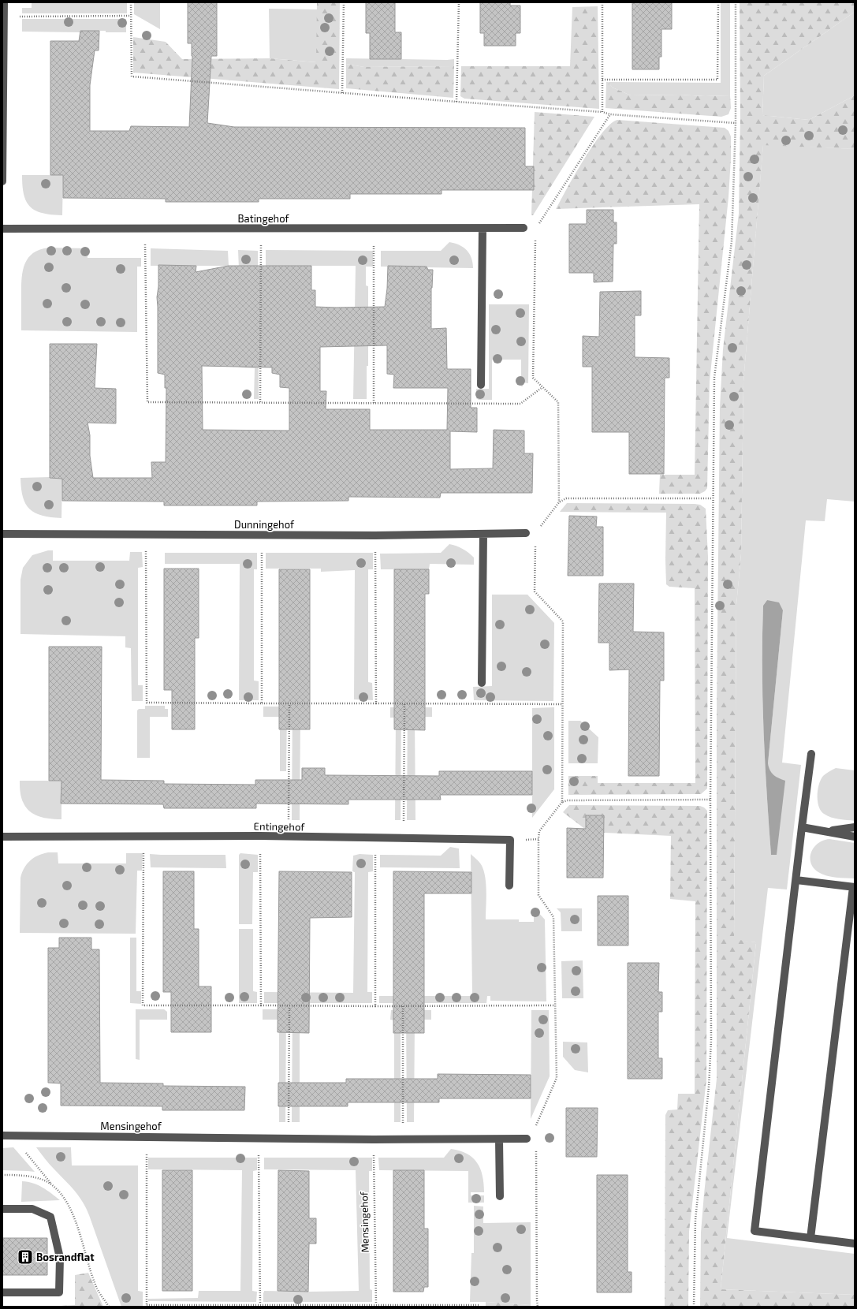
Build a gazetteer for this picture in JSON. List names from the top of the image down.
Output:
{
  "streets": {
    "street": [
      "Batingehof",
      "Dunningehof",
      "Entingehof",
      "Mensingehof"
    ]
  },
  "places": {
    "building": ["Bosrandflat"]
  }
}
